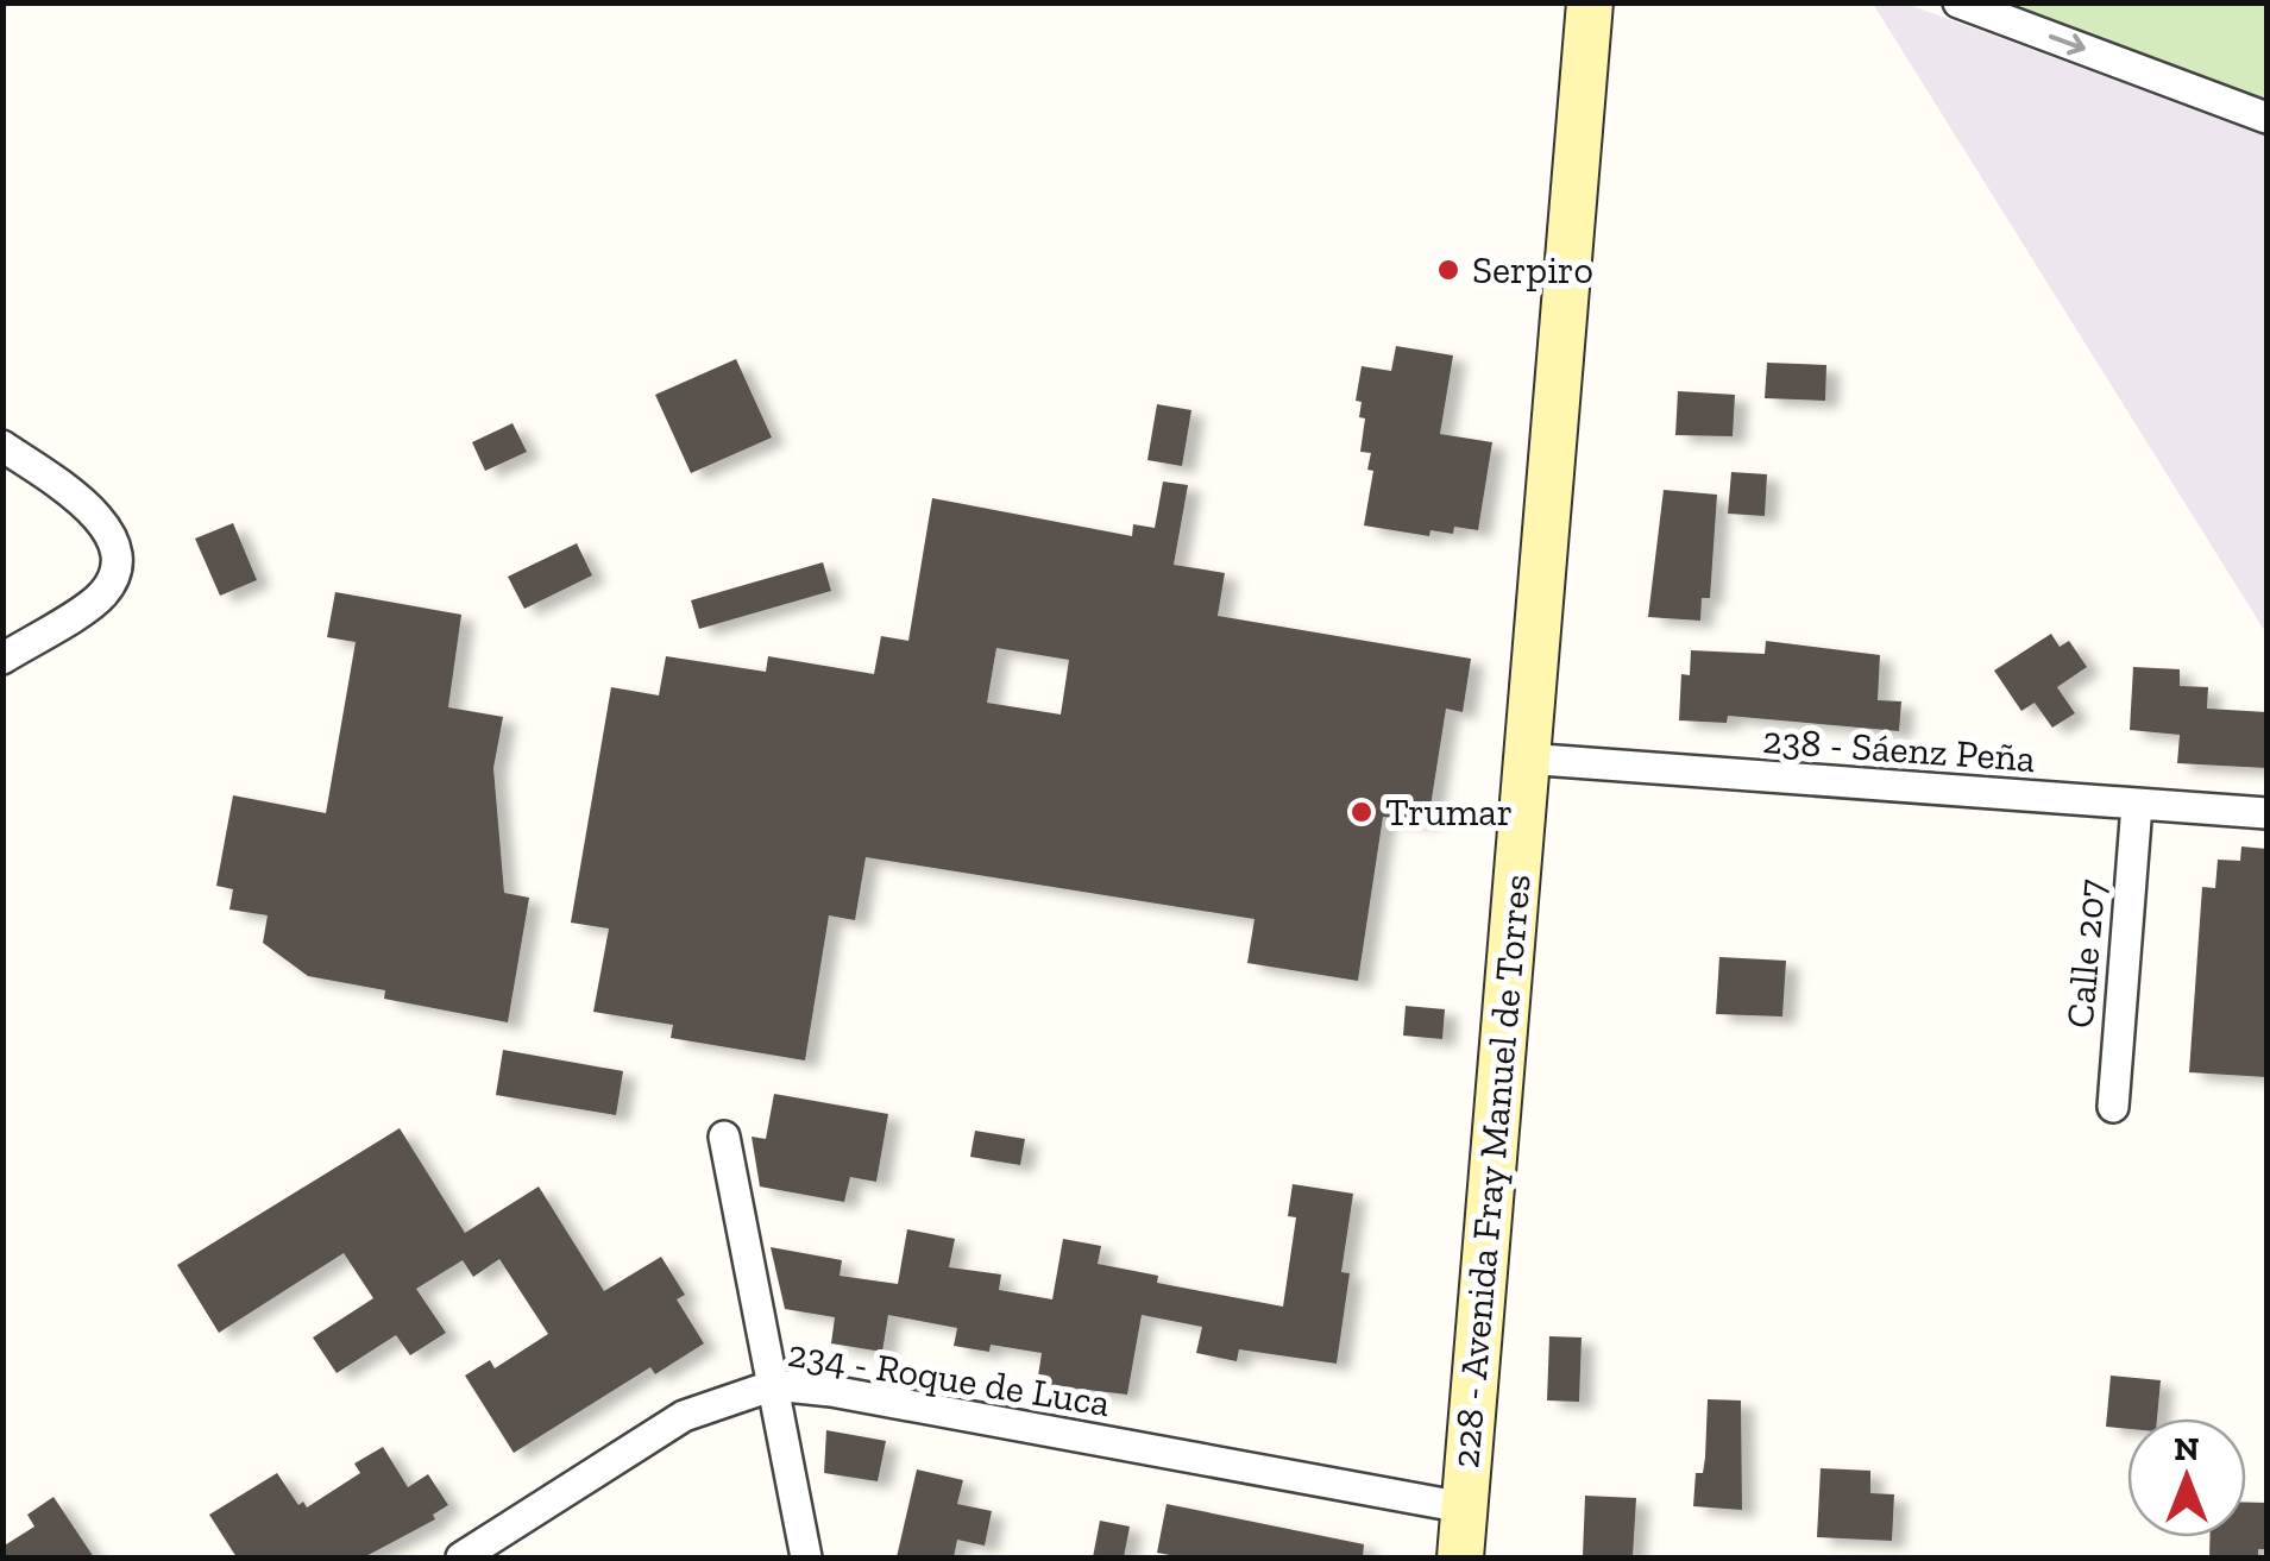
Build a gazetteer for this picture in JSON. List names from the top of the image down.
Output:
{
  "streets": {
    "main road": ["228 - Avenida Fray Manuel de Torres"],
    "street": ["238 - Sáenz Peña", "Calle 207", "234 - Roque de Luca"]
  },
  "crossings": [
    ["238 - Sáenz Peña", "Calle 207"],
    ["238 - Sáenz Peña", "228 - Avenida Fray Manuel de Torres"],
    ["228 - Avenida Fray Manuel de Torres", "234 - Roque de Luca"]
  ],
  "places": ["Serpiro", "Trumar"],
  "north": "top"
}
